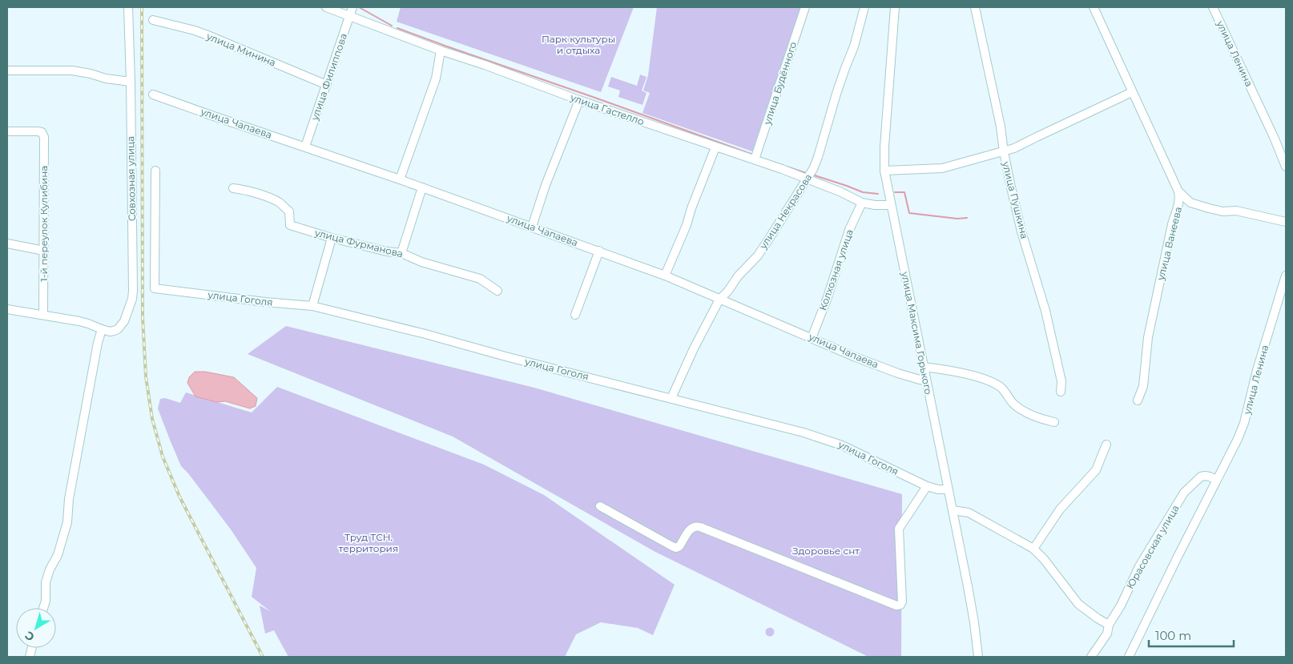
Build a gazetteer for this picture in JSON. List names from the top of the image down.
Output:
{
  "streets": {
    "street": [
      "улица Минина",
      "улица Ленина",
      "улица Филиппова",
      "улица Будённого",
      "улица Гастелло",
      "улица Чапаева",
      "Совхозная улица",
      "улица Пушкина",
      "улица Некрасова",
      "1-й переулок Кулибина",
      "улица Фурманова",
      "улица Ванеева",
      "Колхозная улица",
      "улица Гоголя",
      "улица Максима Горького",
      "Юрасовская улица"
    ]
  },
  "crossings": [
    ["улица Минина", "улица Филиппова"],
    ["улица Ленина", "Юрасовская улица"],
    ["улица Филиппова", "улица Гастелло"],
    ["улица Филиппова", "улица Чапаева"],
    ["улица Будённого", "улица Гастелло"],
    ["улица Гастелло", "улица Некрасова"],
    ["улица Гастелло", "Колхозная улица"],
    ["улица Гастелло", "улица Максима Горького"],
    ["улица Чапаева", "улица Некрасова"],
    ["улица Чапаева", "Колхозная улица"],
    ["улица Чапаева", "улица Максима Горького"],
    ["улица Некрасова", "улица Гоголя"],
    ["улица Гоголя", "улица Максима Горького"]
  ],
  "parks": ["Парк культуры и отдыха", "Труд ТСН. территория", "Здоровье снт"],
  "scale_bar": "100 m",
  "north": "bottom left"
}
